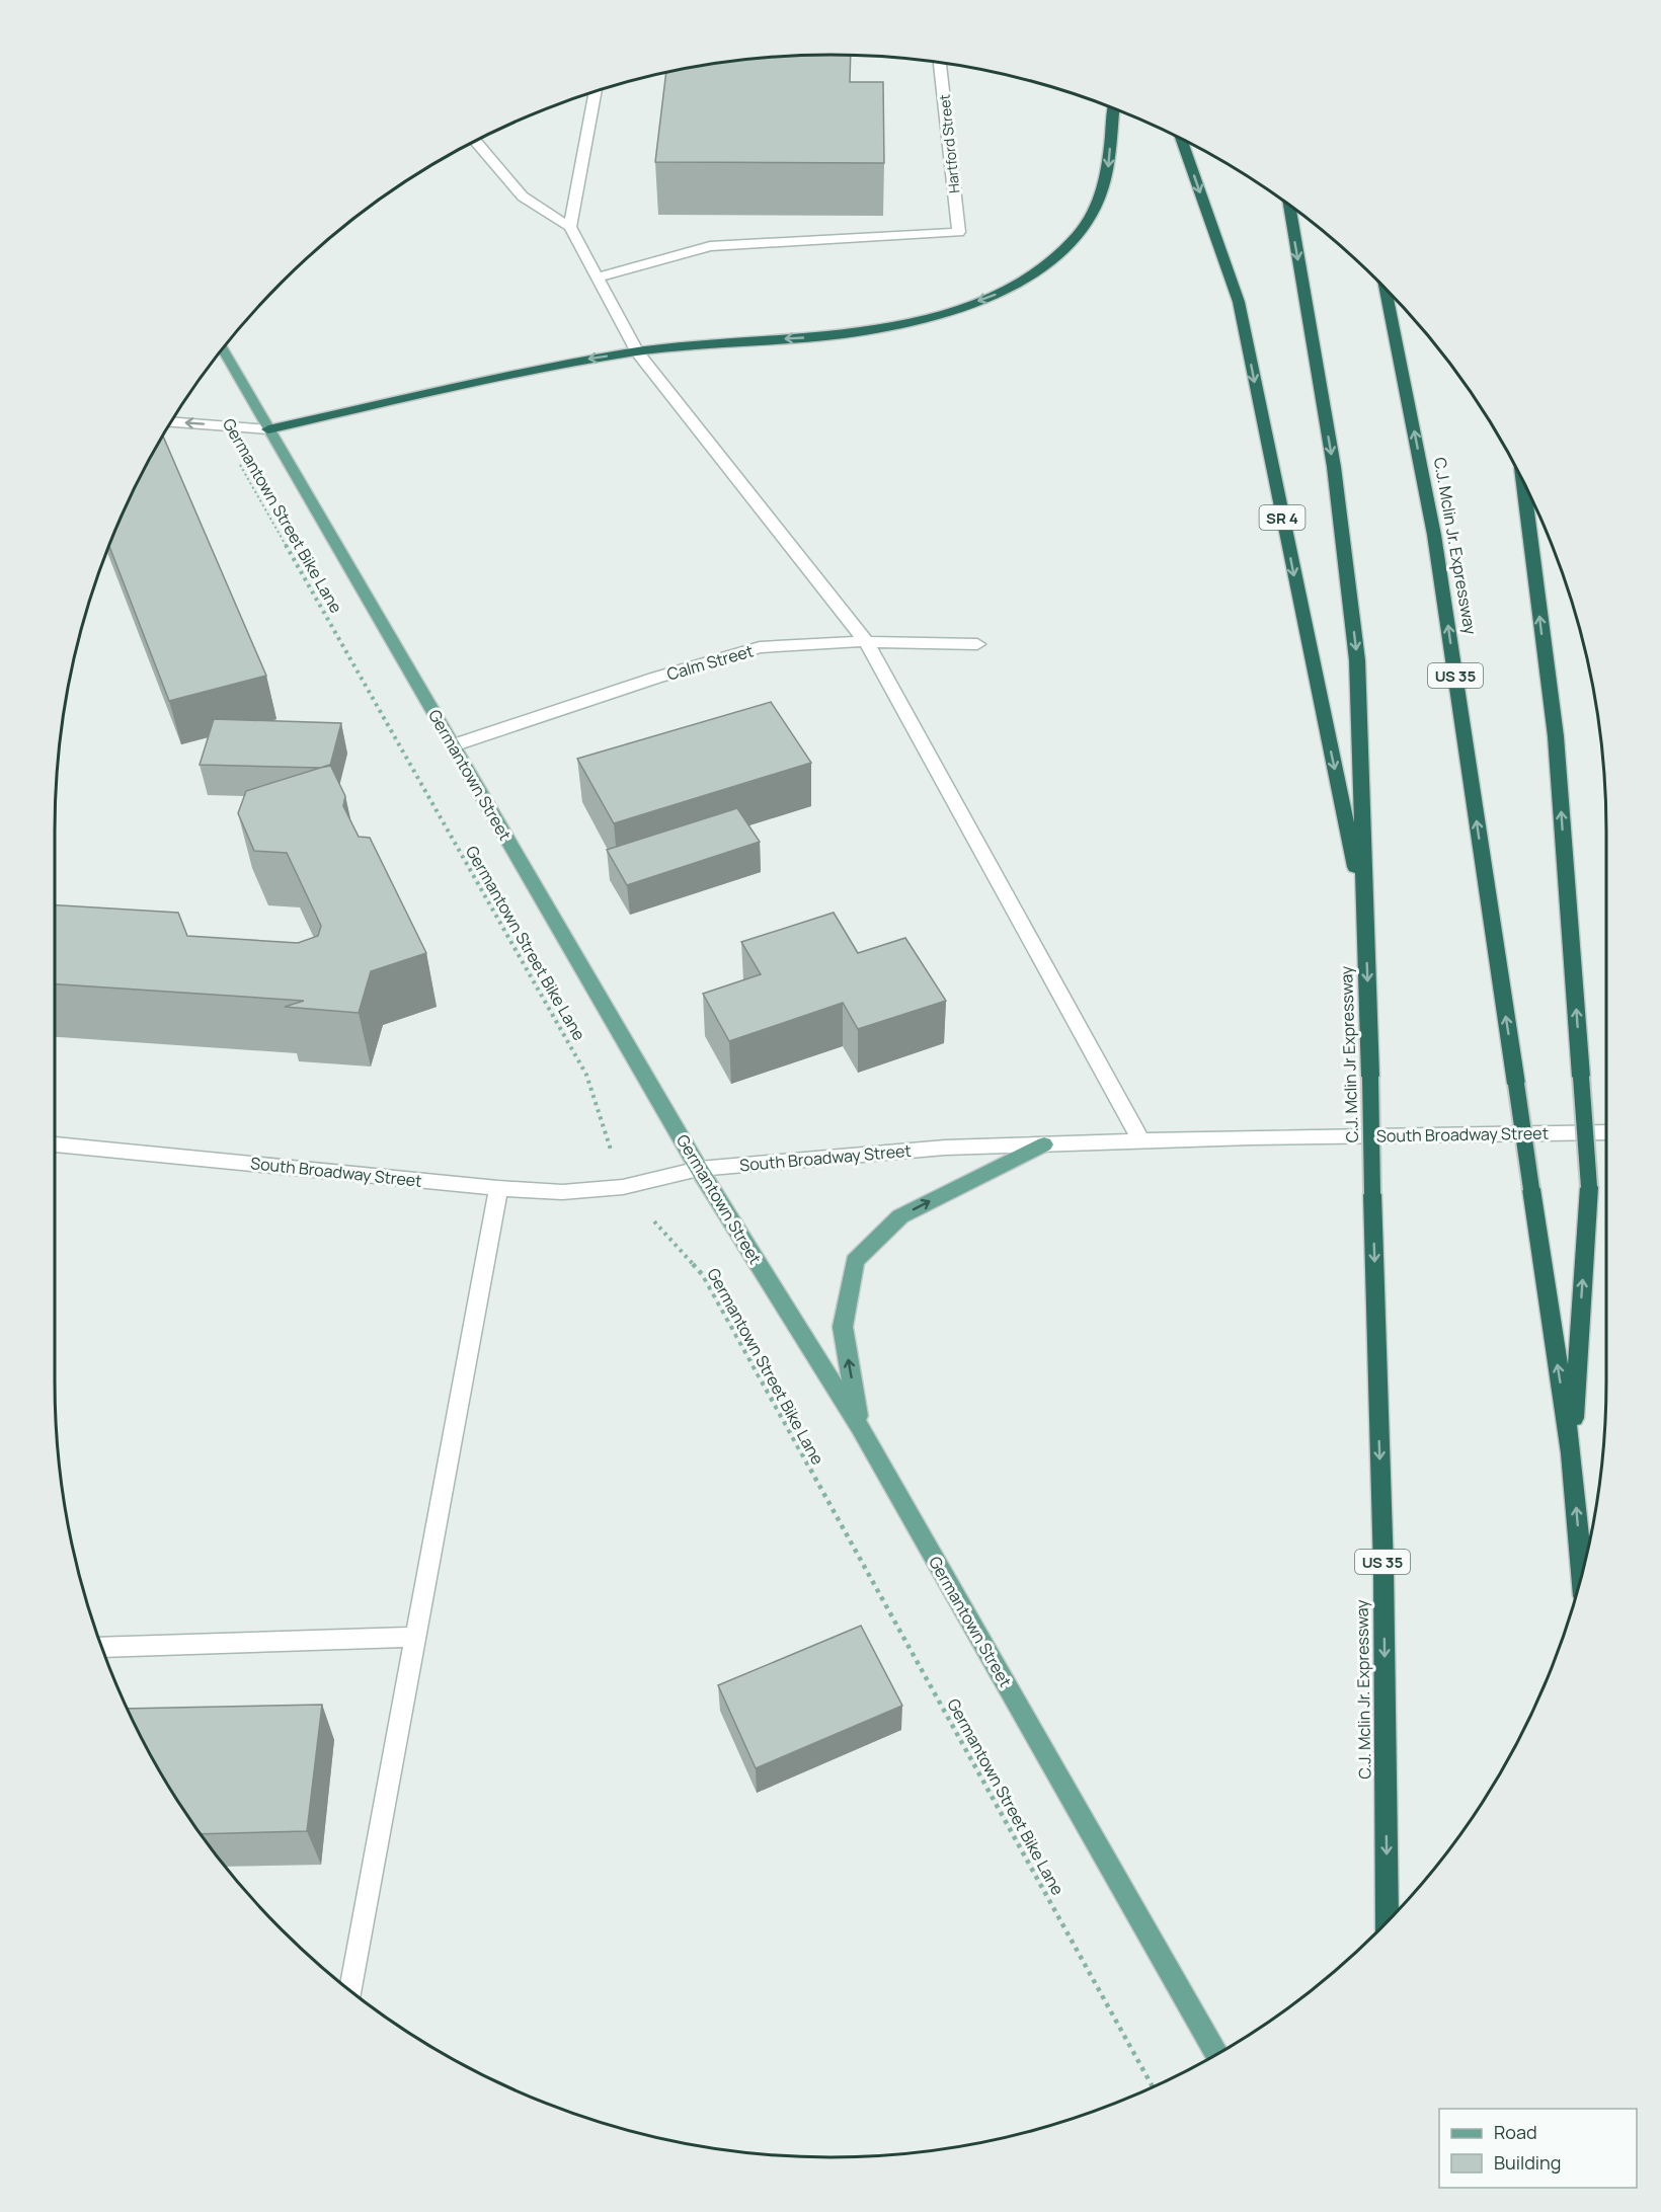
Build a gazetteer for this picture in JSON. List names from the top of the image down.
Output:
{
  "streets": {
    "highway": [
      "SR 4",
      "C.J. Mclin Jr. Expressway",
      "US 35",
      "C.J. Mclin Jr Expressway"
    ],
    "main road": ["Germantown Street"],
    "street": ["Hartford Street", "Calm Street", "South Broadway Street"],
    "path": ["Germantown Street Bike Lane"]
  },
  "crossings": [
    ["Germantown Street Bike Lane", "South Broadway Street"],
    ["SR 4", "US 35"],
    ["SR 4", "C.J. Mclin Jr Expressway"],
    ["C.J. Mclin Jr. Expressway", "US 35"],
    ["C.J. Mclin Jr. Expressway", "C.J. Mclin Jr Expressway"],
    ["Calm Street", "Germantown Street"],
    ["US 35", "C.J. Mclin Jr Expressway"],
    ["Germantown Street", "South Broadway Street"]
  ],
  "one_way": ["C.J. Mclin Jr Expressway"],
  "legend": ["Road", "Building"]
}
